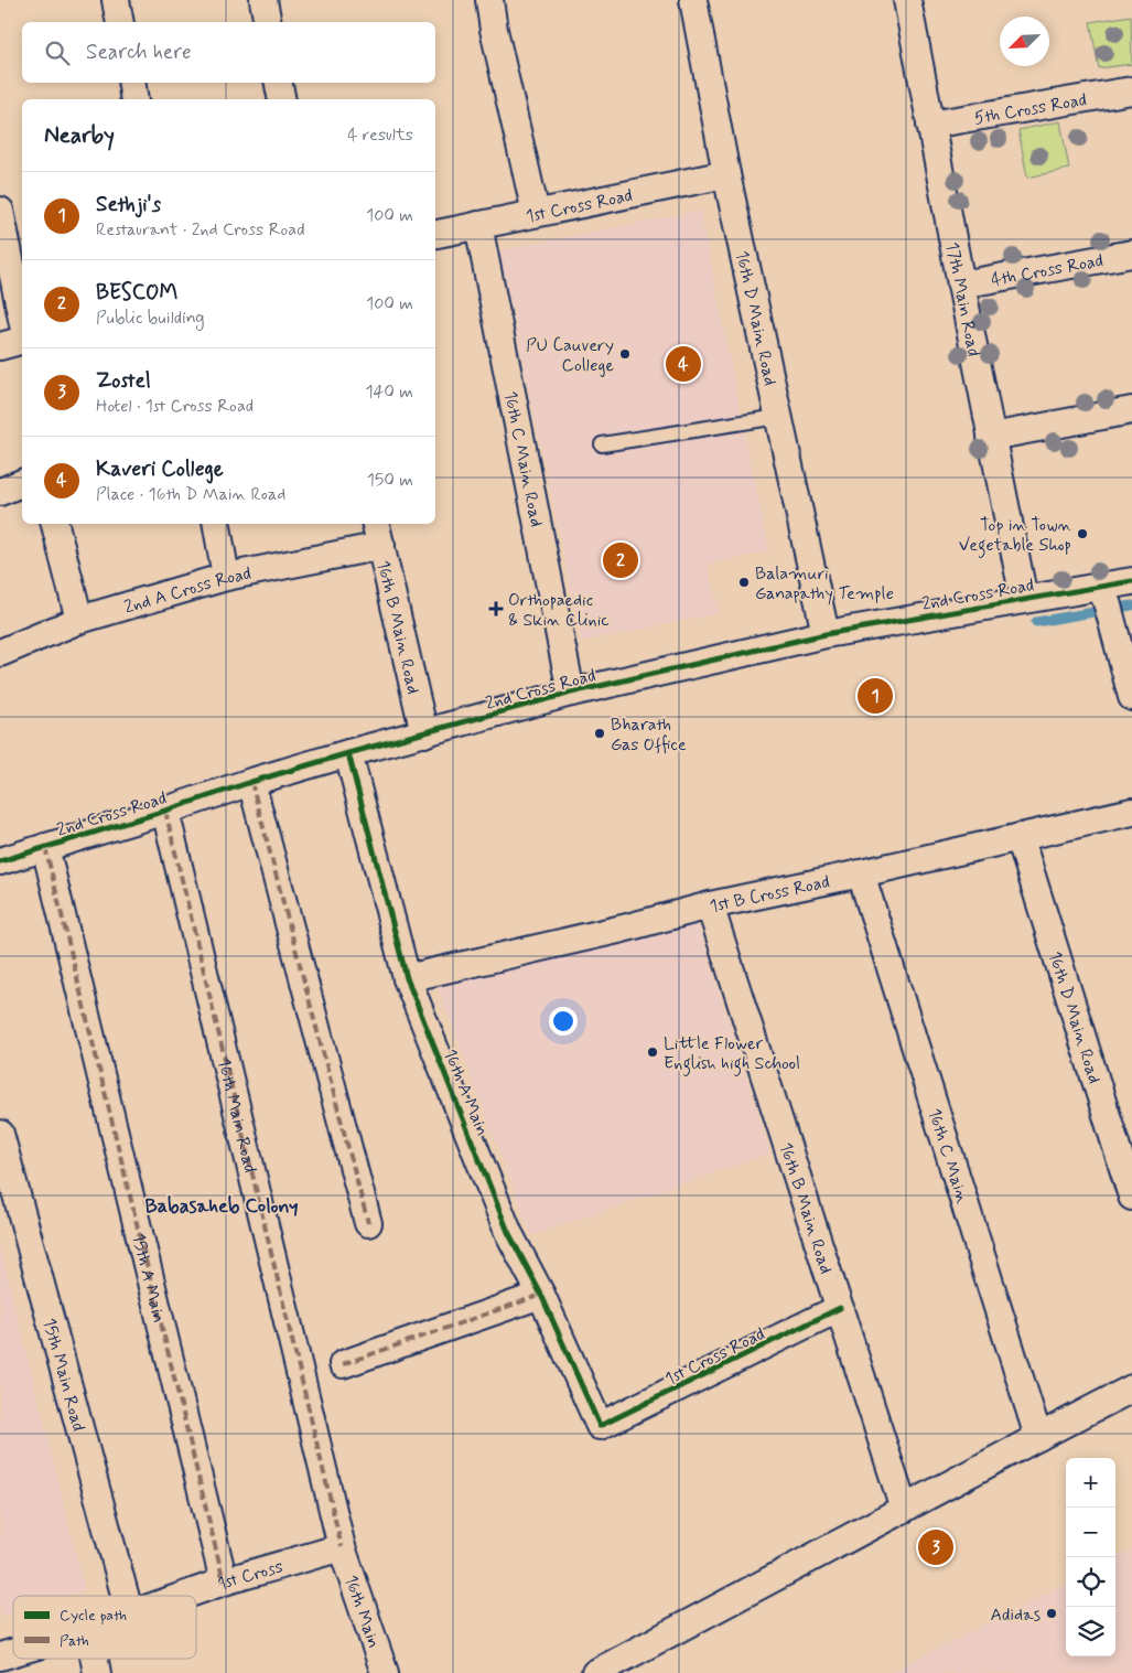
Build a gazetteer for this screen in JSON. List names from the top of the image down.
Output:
{
  "streets": {
    "street": [
      "5th Cross Road",
      "1st Cross Road",
      "4th Cross Road",
      "17th Main Road",
      "16th D Main Road",
      "16th C Main Road",
      "2nd A Cross Road",
      "2nd Cross Road",
      "16th B Main Road",
      "1st B Cross Road",
      "16th A Main",
      "16th Main Road",
      "16th C Main",
      "15th A Main",
      "15th Main Road",
      "1st Cross",
      "16th Main"
    ]
  },
  "crossings": [
    ["5th Cross Road", "17th Main Road"],
    ["1st Cross Road", "16th D Main Road"],
    ["1st Cross Road", "16th C Main Road"],
    ["1st Cross Road", "16th B Main Road"],
    ["1st Cross Road", "16th A Main"],
    ["4th Cross Road", "17th Main Road"],
    ["17th Main Road", "2nd Cross Road"],
    ["16th D Main Road", "2nd Cross Road"],
    ["16th D Main Road", "1st B Cross Road"],
    ["16th C Main Road", "2nd Cross Road"],
    ["2nd A Cross Road", "16th B Main Road"],
    ["2nd Cross Road", "16th B Main Road"],
    ["2nd Cross Road", "16th A Main"],
    ["2nd Cross Road", "16th Main Road"],
    ["2nd Cross Road", "15th A Main"],
    ["16th B Main Road", "1st B Cross Road"],
    ["1st B Cross Road", "16th A Main"],
    ["1st B Cross Road", "16th C Main"],
    ["16th Main Road", "1st Cross"],
    ["16th Main Road", "16th Main"],
    ["15th A Main", "1st Cross"],
    ["1st Cross", "16th Main"]
  ],
  "districts": ["Babasaheb Colony"],
  "places": {
    "other": [
      "PU Cauvery College",
      "Top in Town Vegetable Shop",
      "Balamuri Ganapathy Temple",
      "Bharath Gas Office",
      "Little Flower English high School",
      "Adidas"
    ],
    "health": ["Orthopaedic & Skin Clinic"]
  },
  "legend": ["Cycle path", "Path"],
  "north": "bottom left",
  "page": {
    "search": "Search here",
    "heading": ["Nearby", "4 results"],
    "list": [
      {
        "mark": "1",
        "name": "Sethji's",
        "note": "Restaurant · 2nd Cross Road",
        "value": "100 m"
      },
      {
        "mark": "2",
        "name": "BESCOM",
        "note": "Public building",
        "value": "100 m"
      },
      {
        "mark": "3",
        "name": "Zostel",
        "note": "Hotel · 1st Cross Road",
        "value": "140 m"
      },
      {
        "mark": "4",
        "name": "Kaveri College",
        "note": "Place · 16th D Main Road",
        "value": "150 m"
      }
    ],
    "pins": [
      "4",
      "2",
      "1",
      "3"
    ],
    "map_buttons": ["+", "−"]
  }
}
